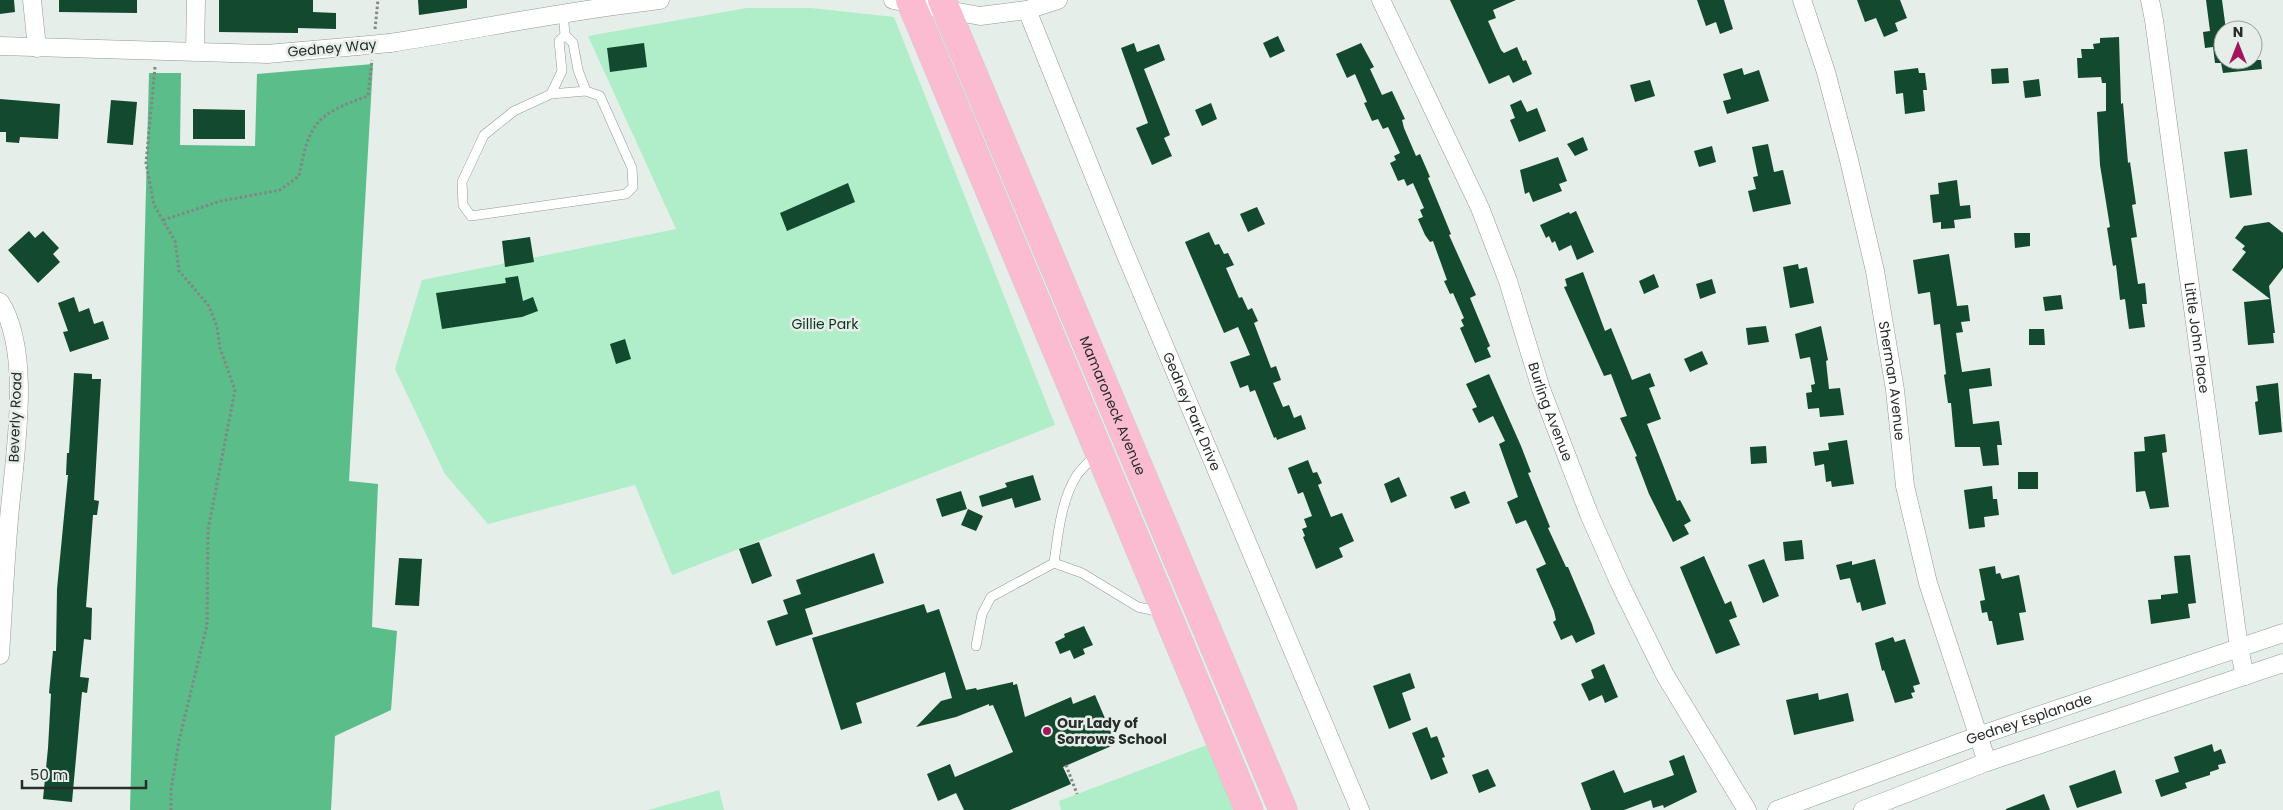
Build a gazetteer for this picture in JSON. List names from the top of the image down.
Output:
{
  "streets": {
    "main road": ["Mamaroneck Avenue"],
    "street": [
      "Gedney Way",
      "Little John Place",
      "Sherman Avenue",
      "Gedney Park Drive",
      "Burling Avenue",
      "Beverly Road",
      "Gedney Esplanade"
    ]
  },
  "crossings": [
    ["Little John Place", "Gedney Esplanade"],
    ["Sherman Avenue", "Gedney Esplanade"]
  ],
  "parks": ["Gillie Park"],
  "places": ["Our Lady of Sorrows School"],
  "scale_bar": "50 m",
  "north": "top"
}
